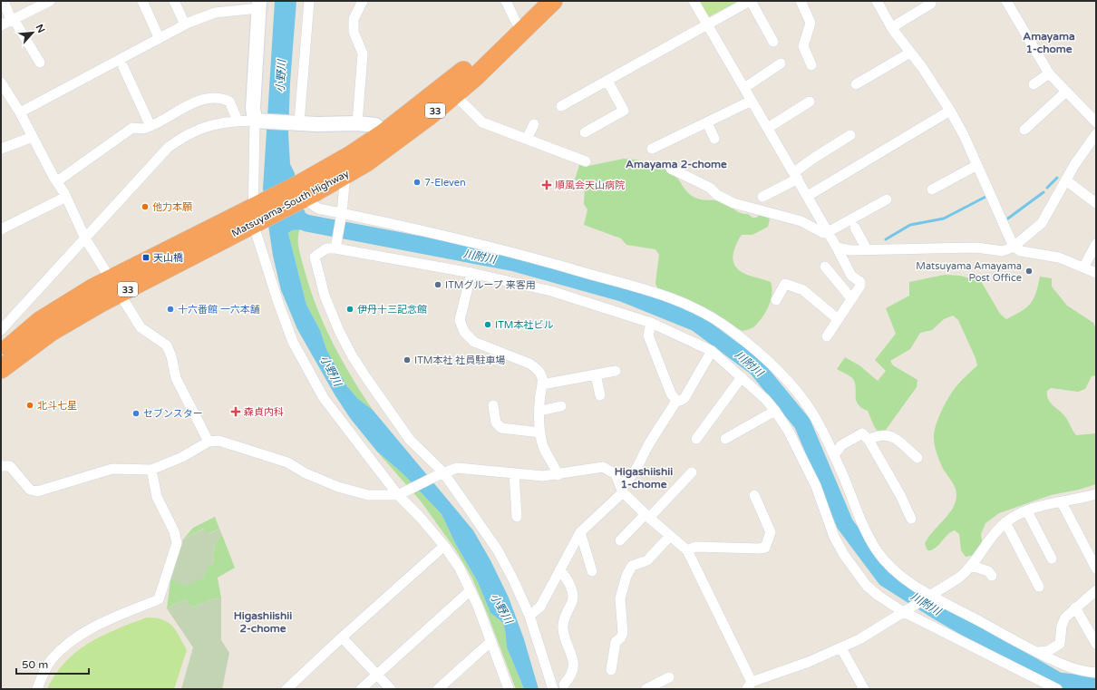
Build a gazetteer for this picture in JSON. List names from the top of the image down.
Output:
{
  "streets": {
    "highway": ["33", "Matsuyama-South Highway"]
  },
  "districts": [
    "Amayama 1-chome",
    "Amayama 2-chome",
    "Higashiishii 1-chome",
    "Higashiishii 2-chome"
  ],
  "water": ["小野川", "川附川"],
  "places": {
    "other": [
      "7-Eleven",
      "他力本願",
      "Matsuyama Amayama Post Office",
      "ITMグループ 来客用",
      "十六番館 一六本舗",
      "伊丹十三記念館",
      "ITM本社ビル",
      "ITM本社 社員駐車場",
      "北斗七星",
      "セブンスター"
    ],
    "health": ["順風会天山病院", "森貞内科"],
    "transit": ["天山橋"]
  },
  "scale_bar": "50 m",
  "north": "top right"
}
